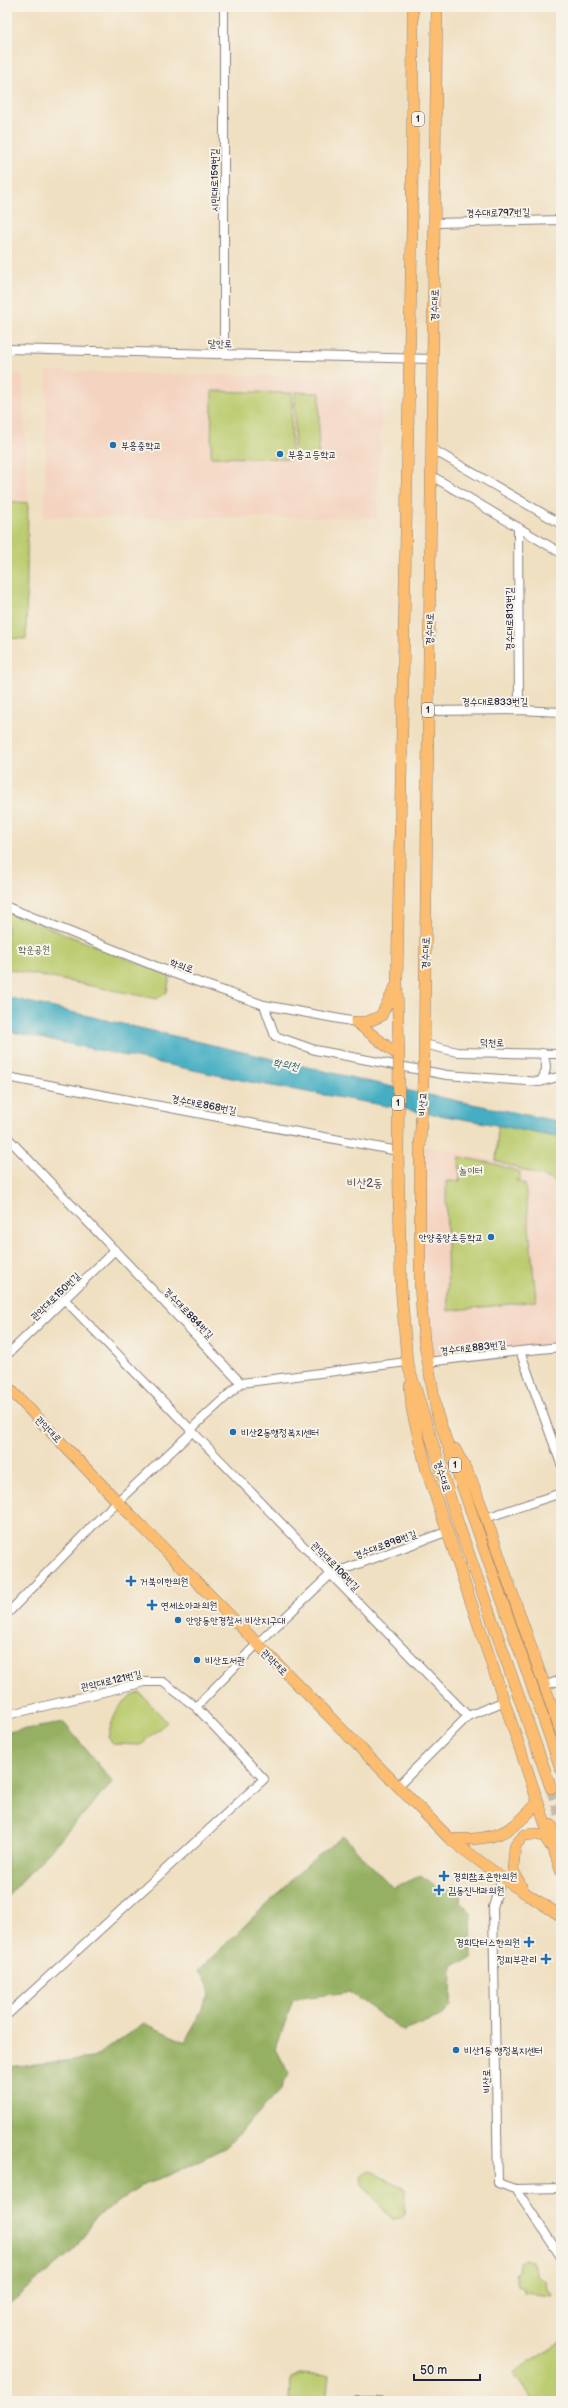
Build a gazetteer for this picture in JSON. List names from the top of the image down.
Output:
{
  "streets": {
    "main road": [
      "1",
      "경수대로",
      "비산교",
      "관악대로"
    ],
    "street": [
      "시민대로159번길",
      "경수대로797번길",
      "달안로",
      "경수대로813번길",
      "경수대로833번길",
      "학의로",
      "덕천로",
      "경수대로868번길",
      "관악대로150번길",
      "경수대로884번길",
      "경수대로883번길",
      "경수대로898번길",
      "관악대로106번길",
      "관악대로121번길",
      "비산로"
    ]
  },
  "crossings": [
    ["1", "경수대로"],
    ["1", "달안로"],
    ["1", "경수대로868번길"],
    ["시민대로159번길", "달안로"],
    ["경수대로797번길", "경수대로"],
    ["경수대로", "달안로"],
    ["경수대로", "경수대로833번길"],
    ["경수대로", "덕천로"],
    ["경수대로", "경수대로868번길"],
    ["경수대로", "비산교"],
    ["경수대로", "경수대로883번길"],
    ["경수대로813번길", "경수대로833번길"],
    ["관악대로150번길", "경수대로884번길"],
    ["관악대로150번길", "관악대로106번길"],
    ["관악대로", "비산로"],
    ["경수대로898번길", "관악대로106번길"]
  ],
  "districts": ["비산2동"],
  "water": ["학의천"],
  "parks": ["학운공원", "놀이터"],
  "places": {
    "other": [
      "부흥중학교",
      "부흥고등학교",
      "안양중앙초등학교",
      "비산2동행정복지센터",
      "안양동안경찰서 비산지구대",
      "비산도서관",
      "비산1동 행정복지센터"
    ],
    "health": [
      "거북이한의원",
      "연세소아과의원",
      "경희참조은한의원",
      "김동진내과의원",
      "경희닥터스한의원",
      "정피부관리"
    ]
  },
  "scale_bar": "50 m"
}
